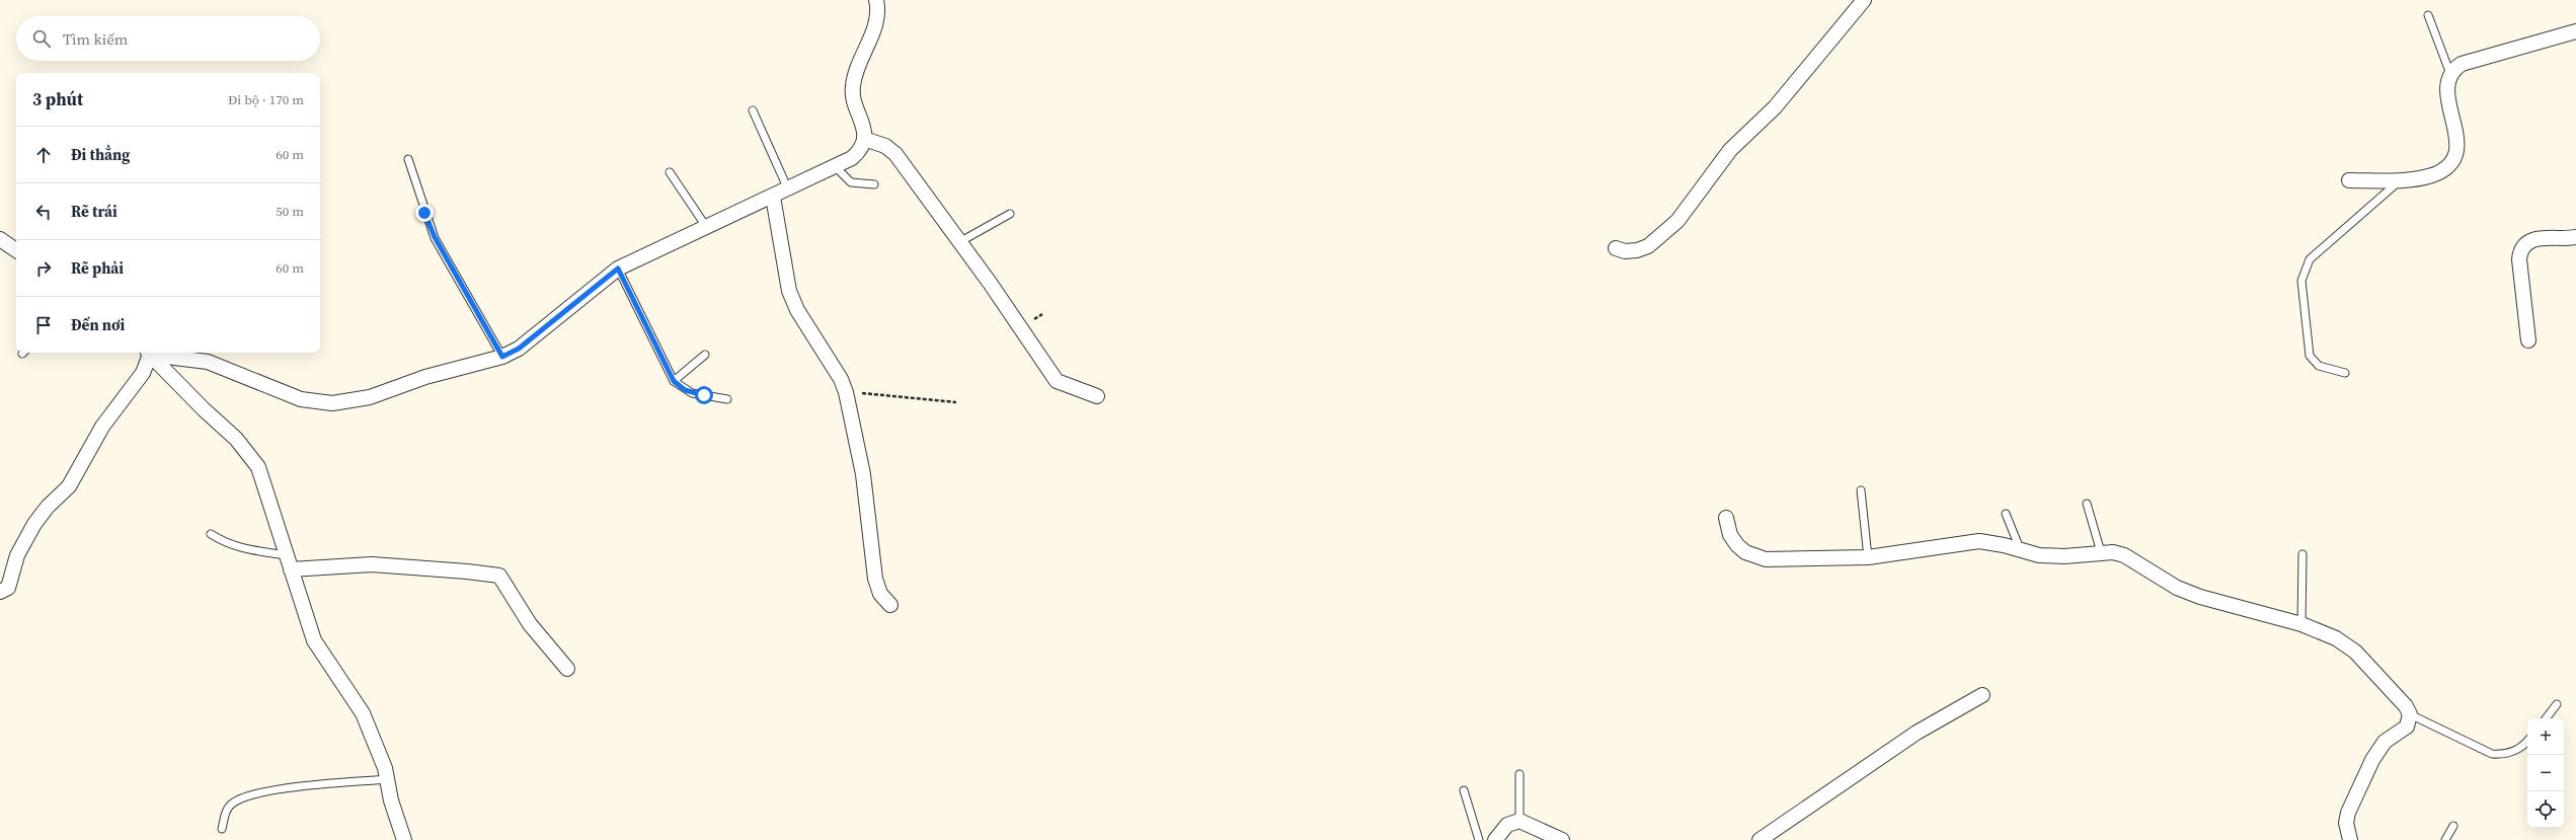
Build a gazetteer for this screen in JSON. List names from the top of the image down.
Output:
{
  "page": {
    "search": "Tìm kiếm",
    "heading": ["3 phút", "Đi bộ · 170 m"],
    "list": [
      ["Đi thẳng", "60 m"],
      ["Rẽ trái", "50 m"],
      ["Rẽ phải", "60 m"],
      "Đến nơi"
    ],
    "map_buttons": ["+", "−"]
  }
}
